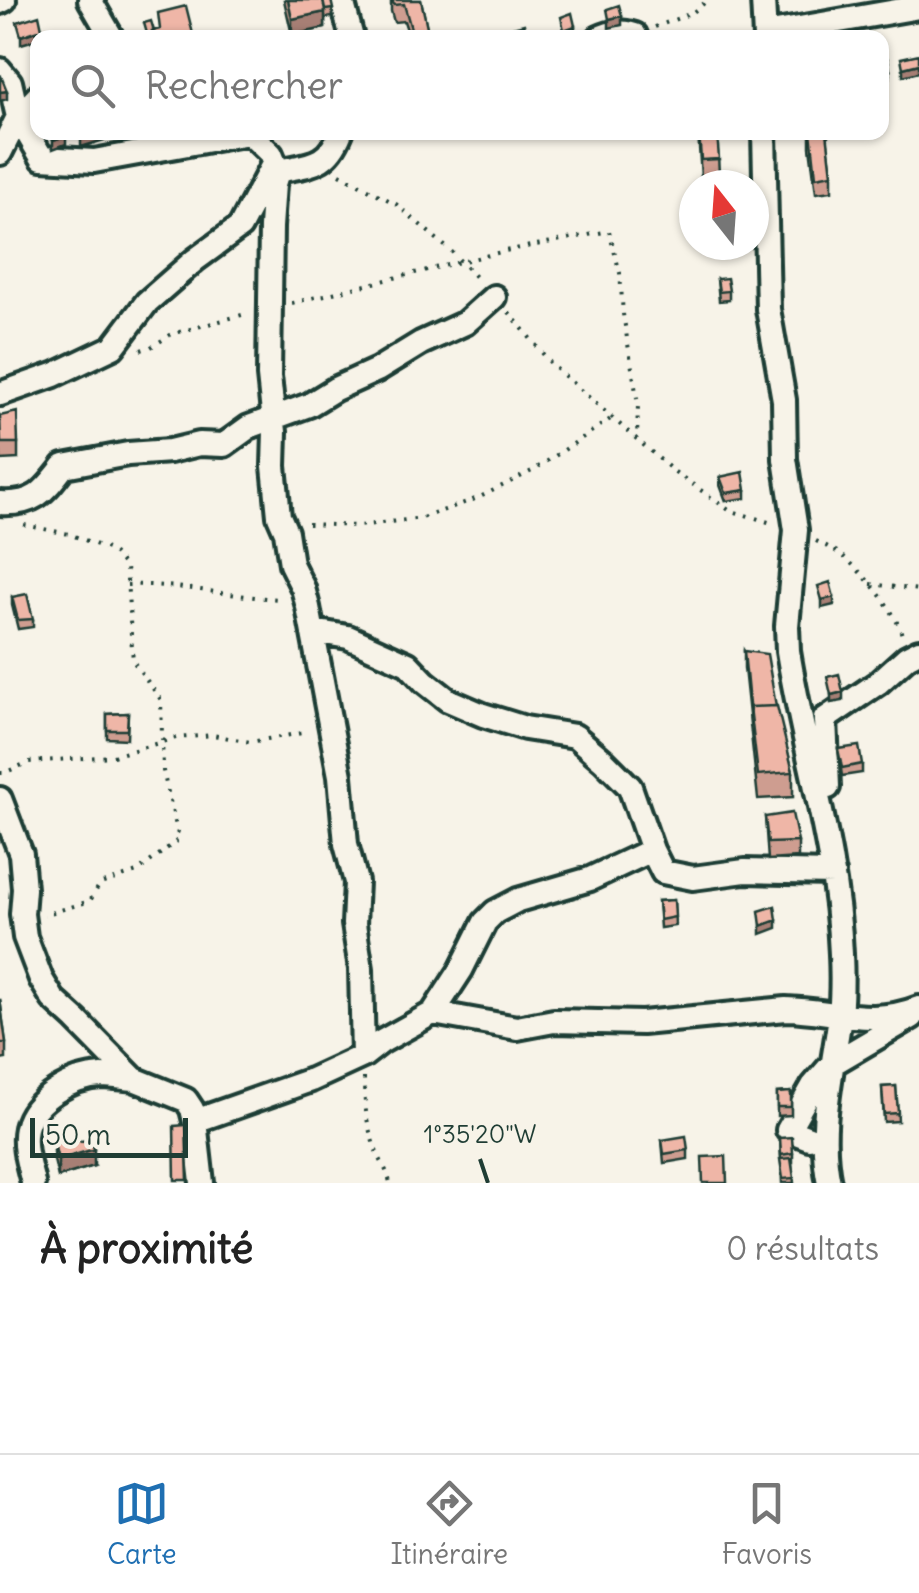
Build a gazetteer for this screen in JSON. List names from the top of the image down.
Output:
{
  "scale_bar": "50 m",
  "north": "top",
  "page": {
    "search": "Rechercher",
    "scale": "50 m",
    "heading": ["À proximité", "0 résultats"],
    "nav": ["Carte", "Itinéraire", "Favoris"]
  },
  "coordinates": ["1°35'20\"W"]
}
